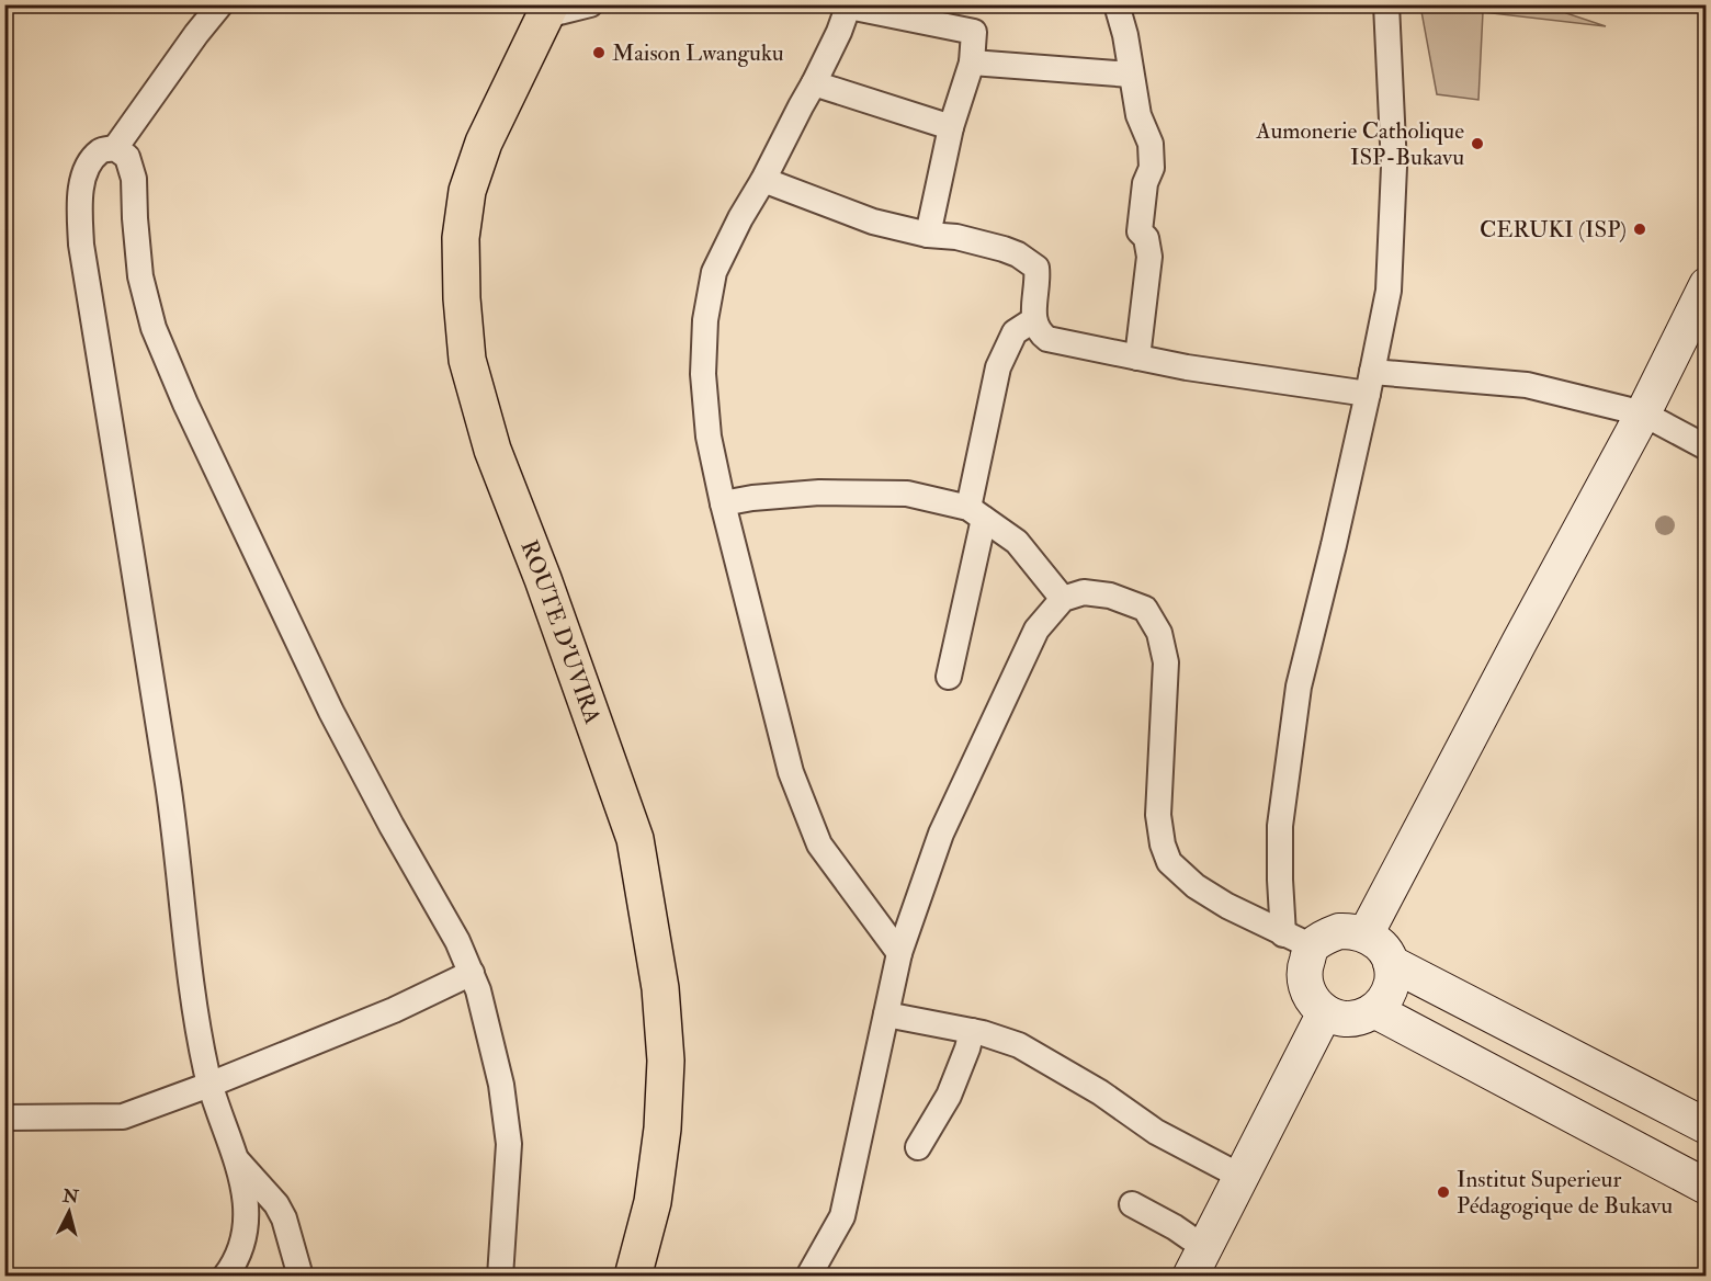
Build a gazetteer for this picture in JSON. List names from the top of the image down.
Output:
{
  "streets": {
    "main road": ["ROUTE D'UVIRA"]
  },
  "places": [
    "Maison Lwanguku",
    "Aumonerie Catholique ISP-Bukavu",
    "CERUKI (ISP)",
    "Institut Superieur Pédagogique de Bukavu"
  ],
  "north": "top"
}
